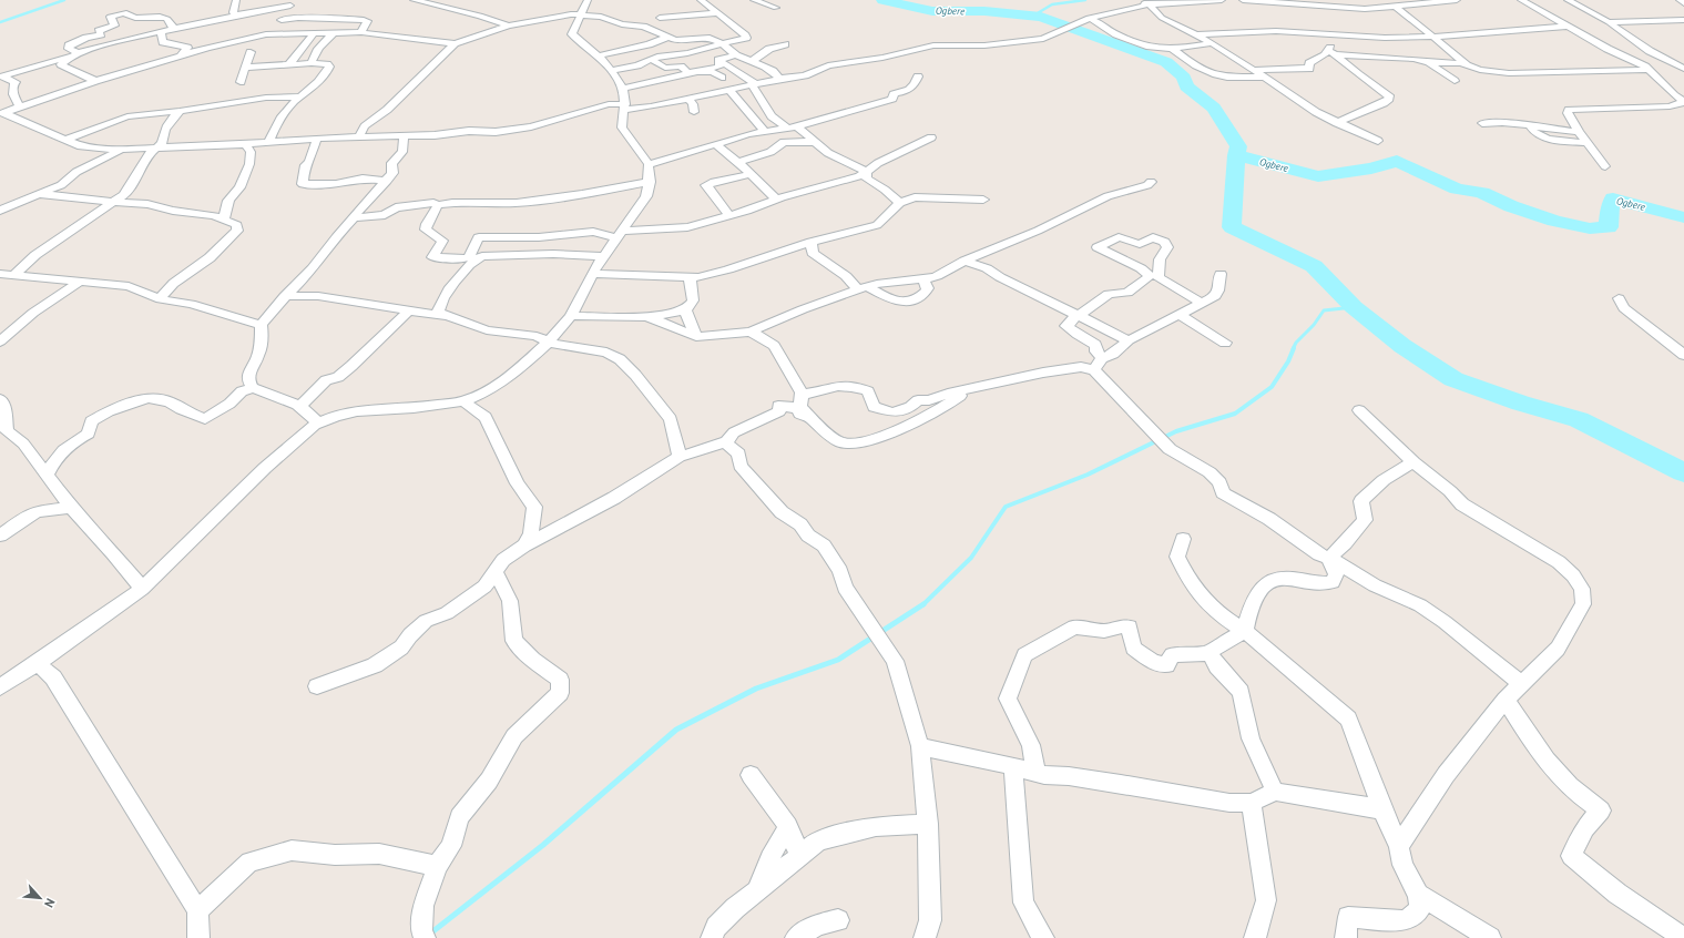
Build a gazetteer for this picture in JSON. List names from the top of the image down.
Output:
{
  "water": ["Ogbere"],
  "north": "bottom right"
}
